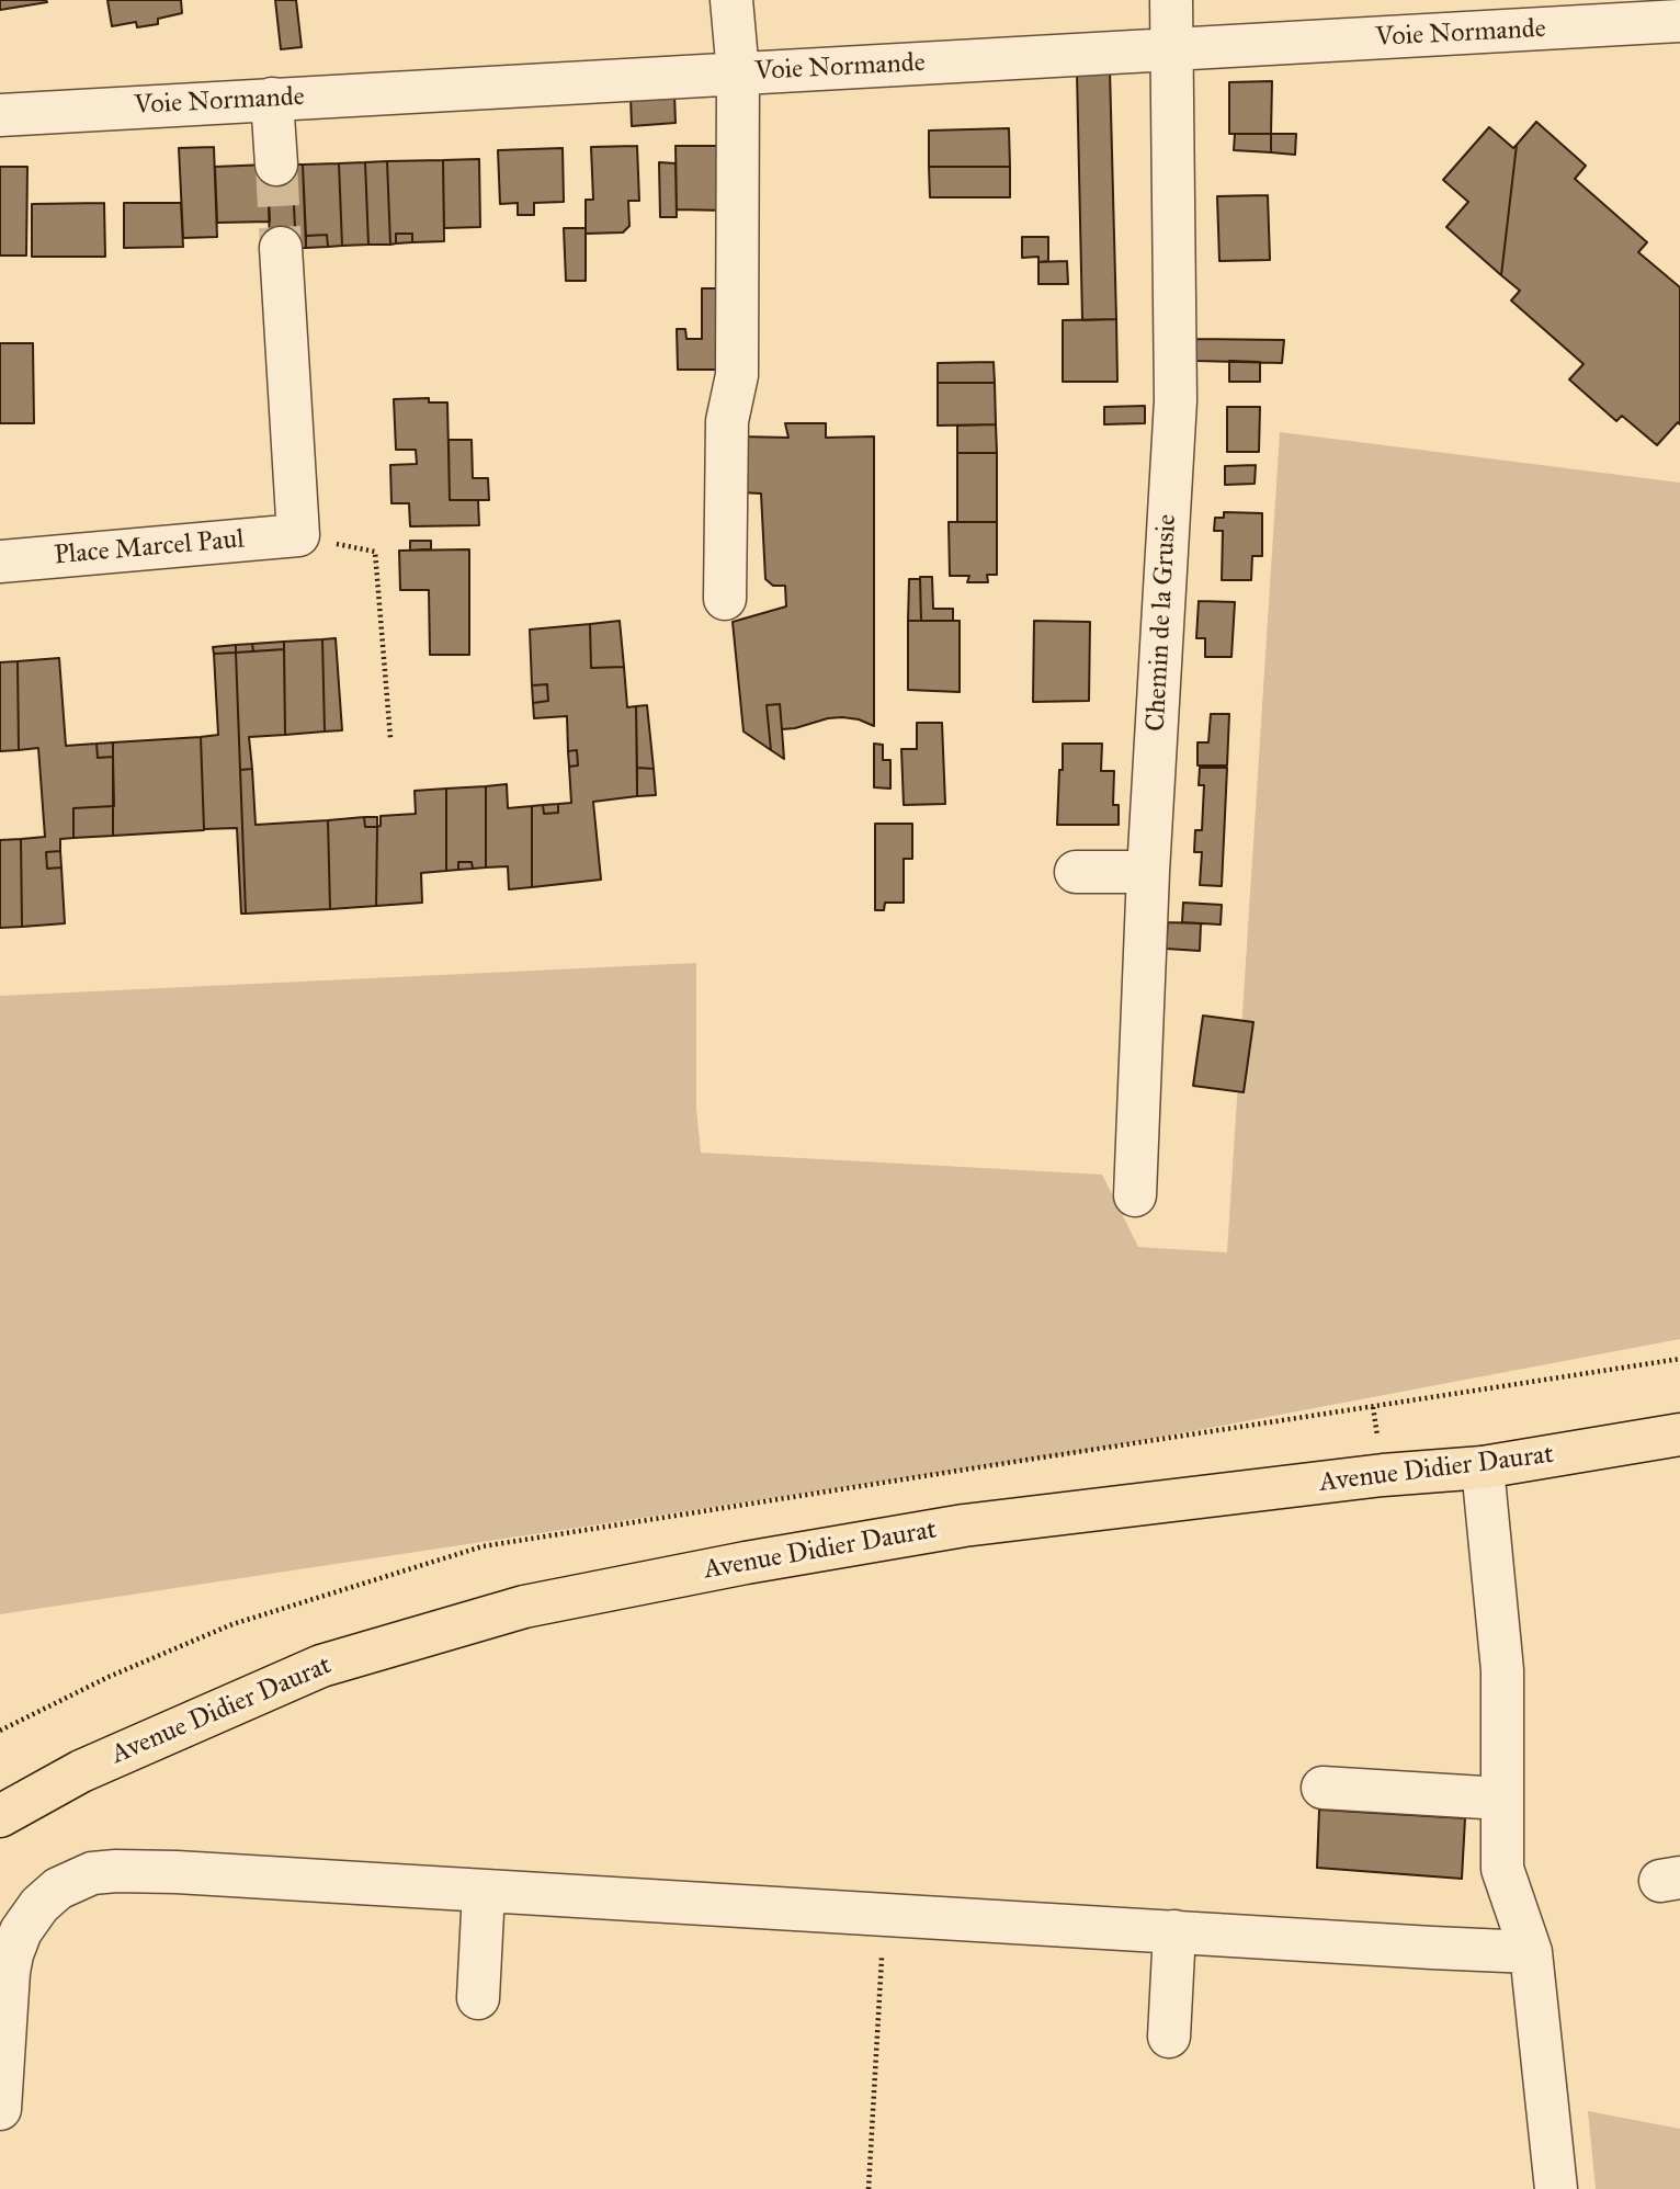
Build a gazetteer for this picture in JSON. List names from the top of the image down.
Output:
{
  "streets": {
    "main road": ["Avenue Didier Daurat"],
    "street": ["Voie Normande", "Place Marcel Paul", "Chemin de la Grusie"]
  },
  "crossings": [
    ["Voie Normande", "Chemin de la Grusie"]
  ]
}
